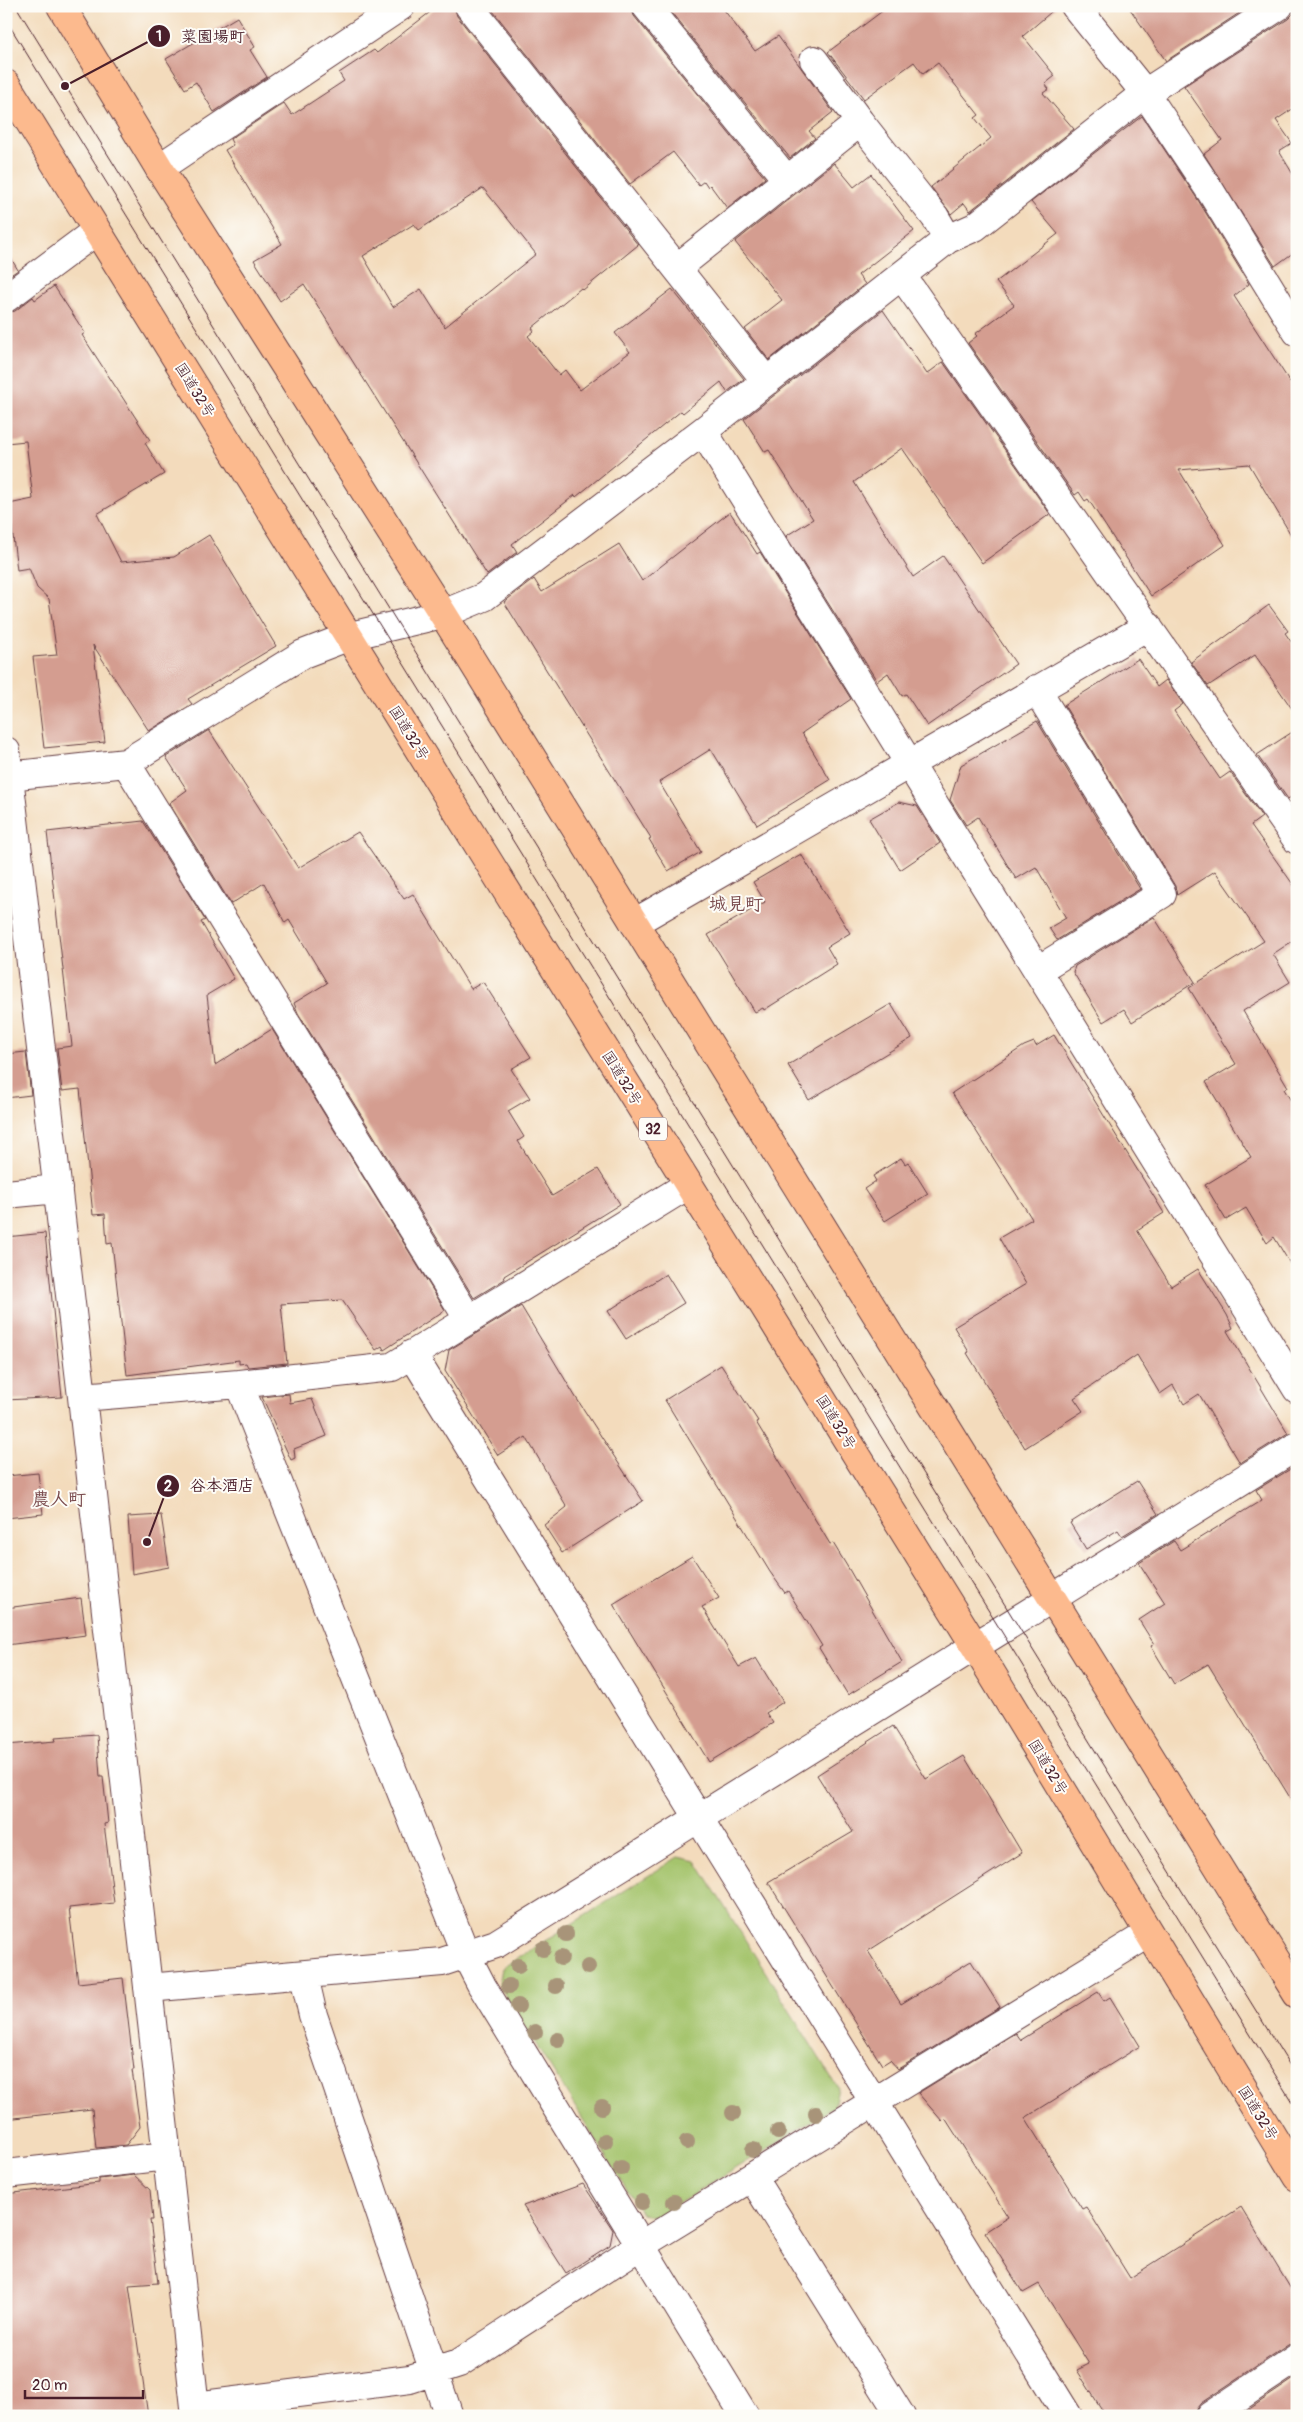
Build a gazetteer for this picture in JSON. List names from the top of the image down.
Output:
{
  "streets": {
    "highway": ["国道32号", "32"]
  },
  "districts": ["城見町", "農人町"],
  "places": ["菜園場町", "谷本酒店"],
  "scale_bar": "20 m"
}
